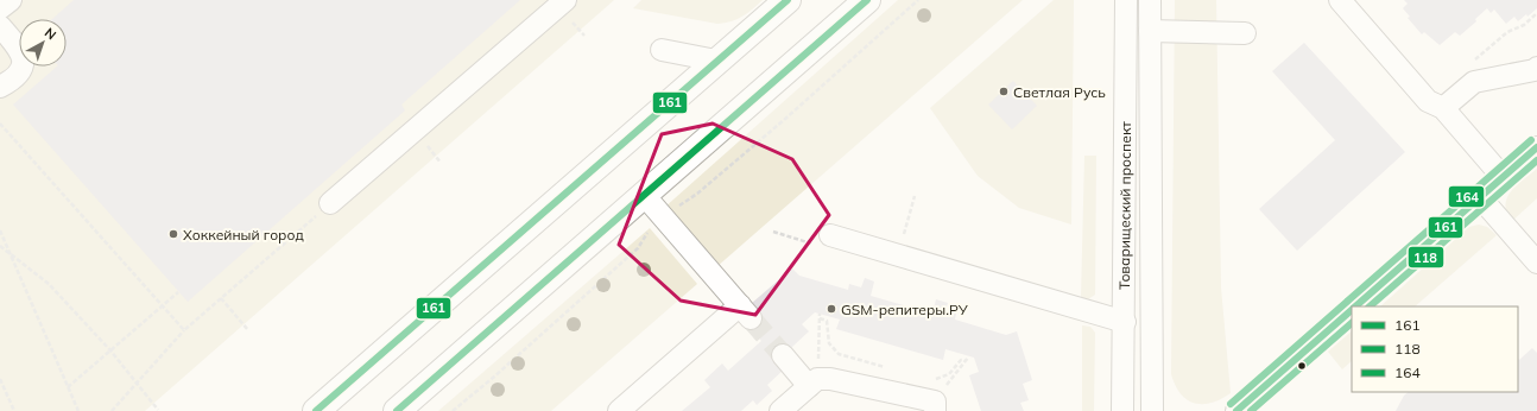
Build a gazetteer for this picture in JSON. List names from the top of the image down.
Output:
{
  "streets": {
    "street": ["Товарищеский проспект"]
  },
  "places": ["Светлая Русь", "Хоккейный город", "GSM-репитеры.РУ"],
  "lines": ["transit line 161", "transit line 164", "transit line 118"],
  "legend": ["161", "118", "164"],
  "north": "top right"
}
